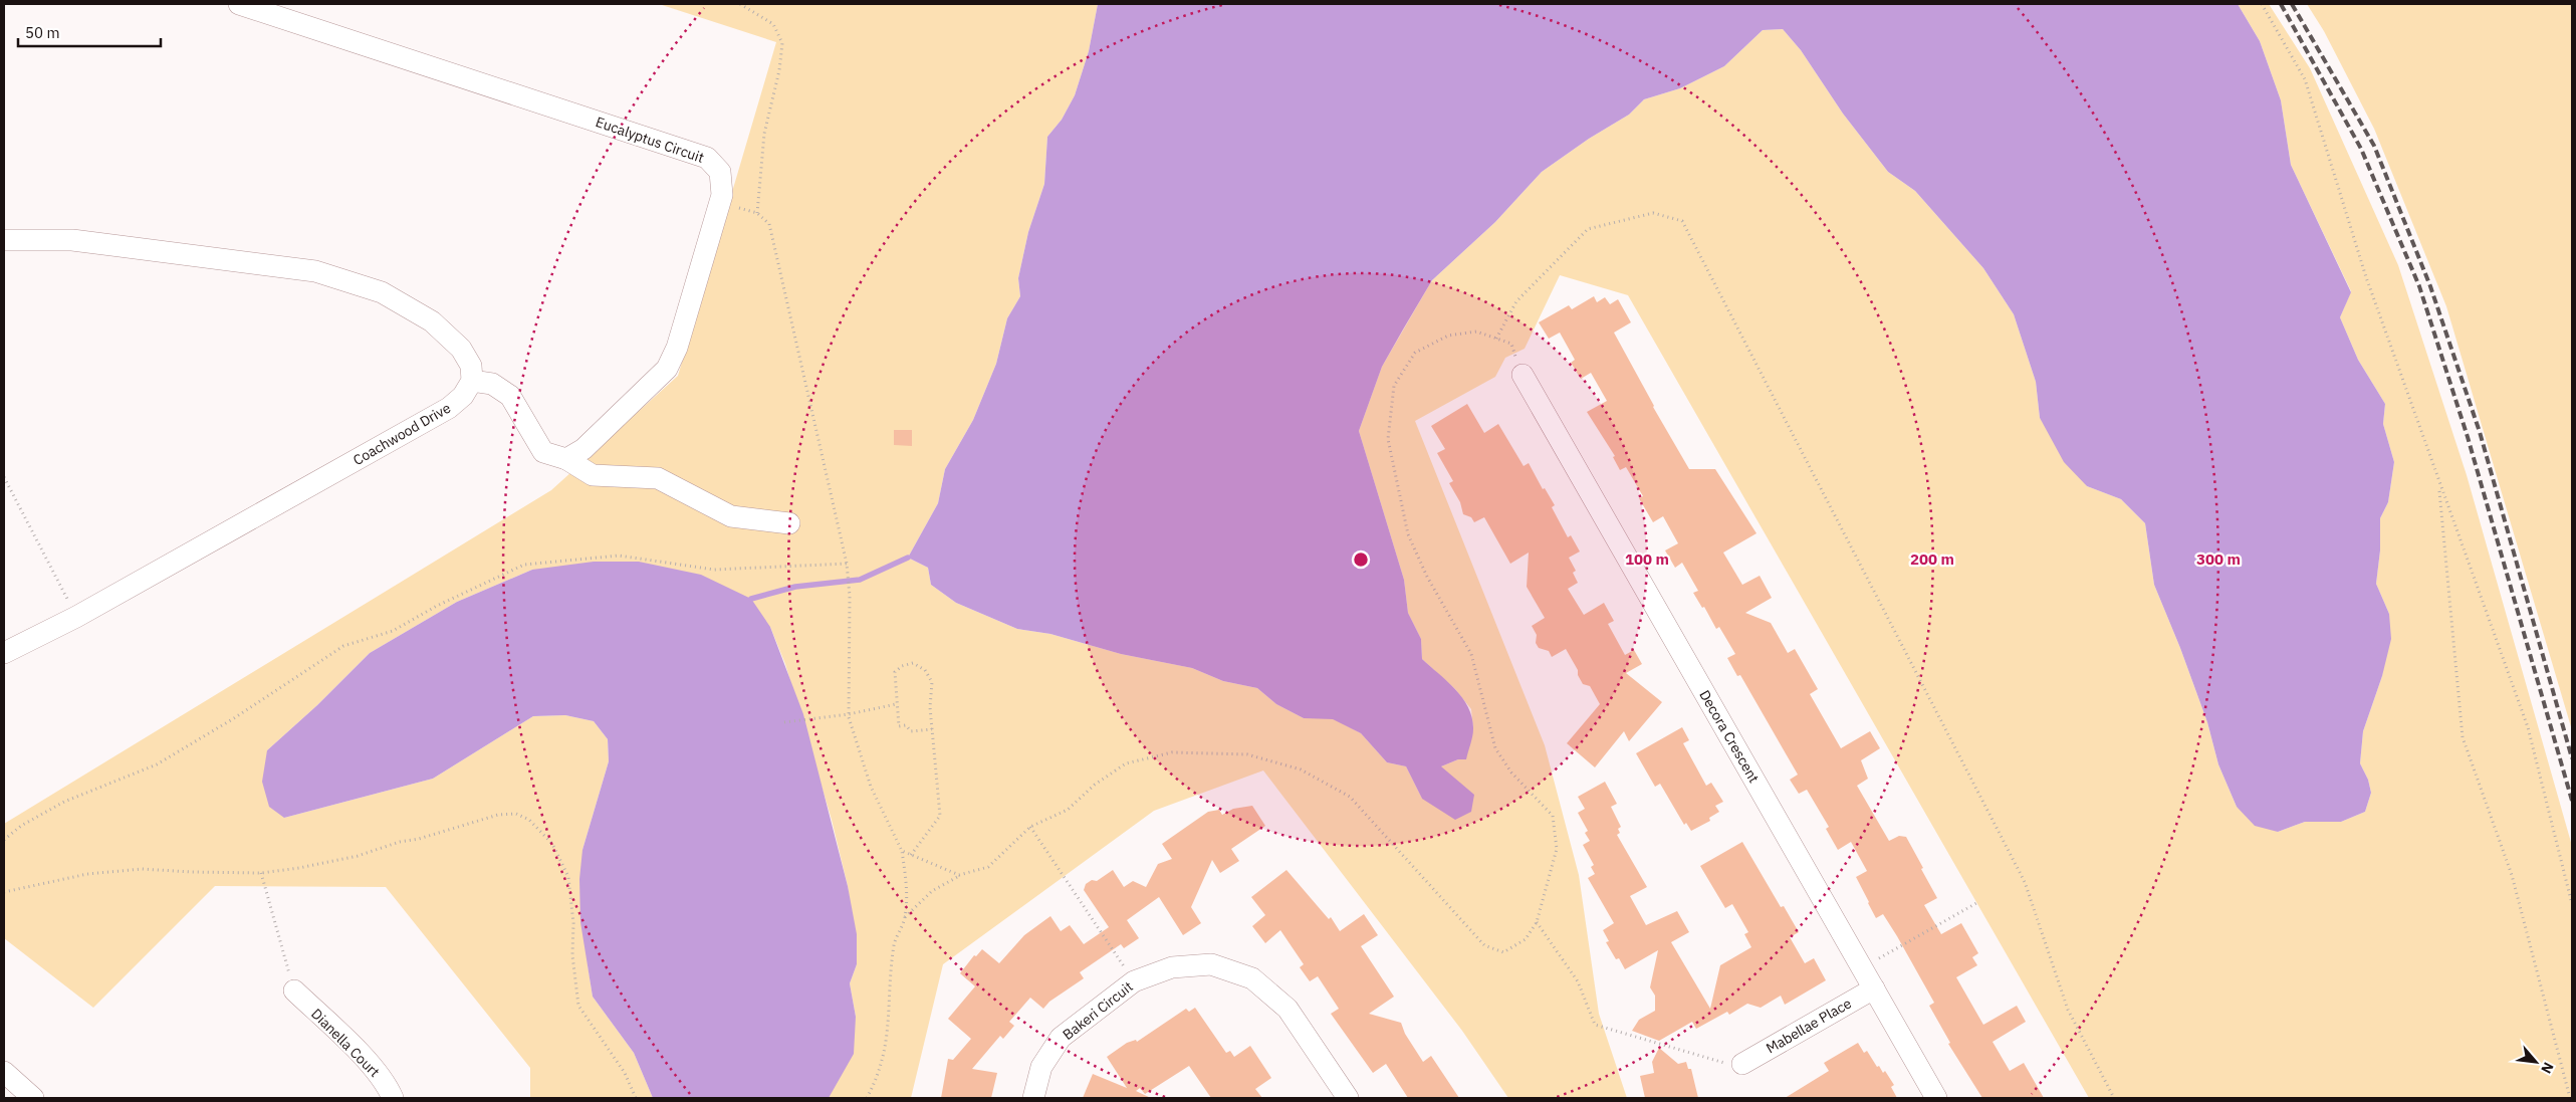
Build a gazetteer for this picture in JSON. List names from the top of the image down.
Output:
{
  "streets": {
    "street": [
      "Eucalyptus Circuit",
      "Coachwood Drive",
      "Decora Crescent",
      "Bakeri Circuit",
      "Mabellae Place",
      "Dianella Court"
    ]
  },
  "crossings": [
    ["Decora Crescent", "Mabellae Place"]
  ],
  "scale_bar": "50 m",
  "north": "bottom right",
  "rings": ["100 m", "200 m", "300 m"]
}
